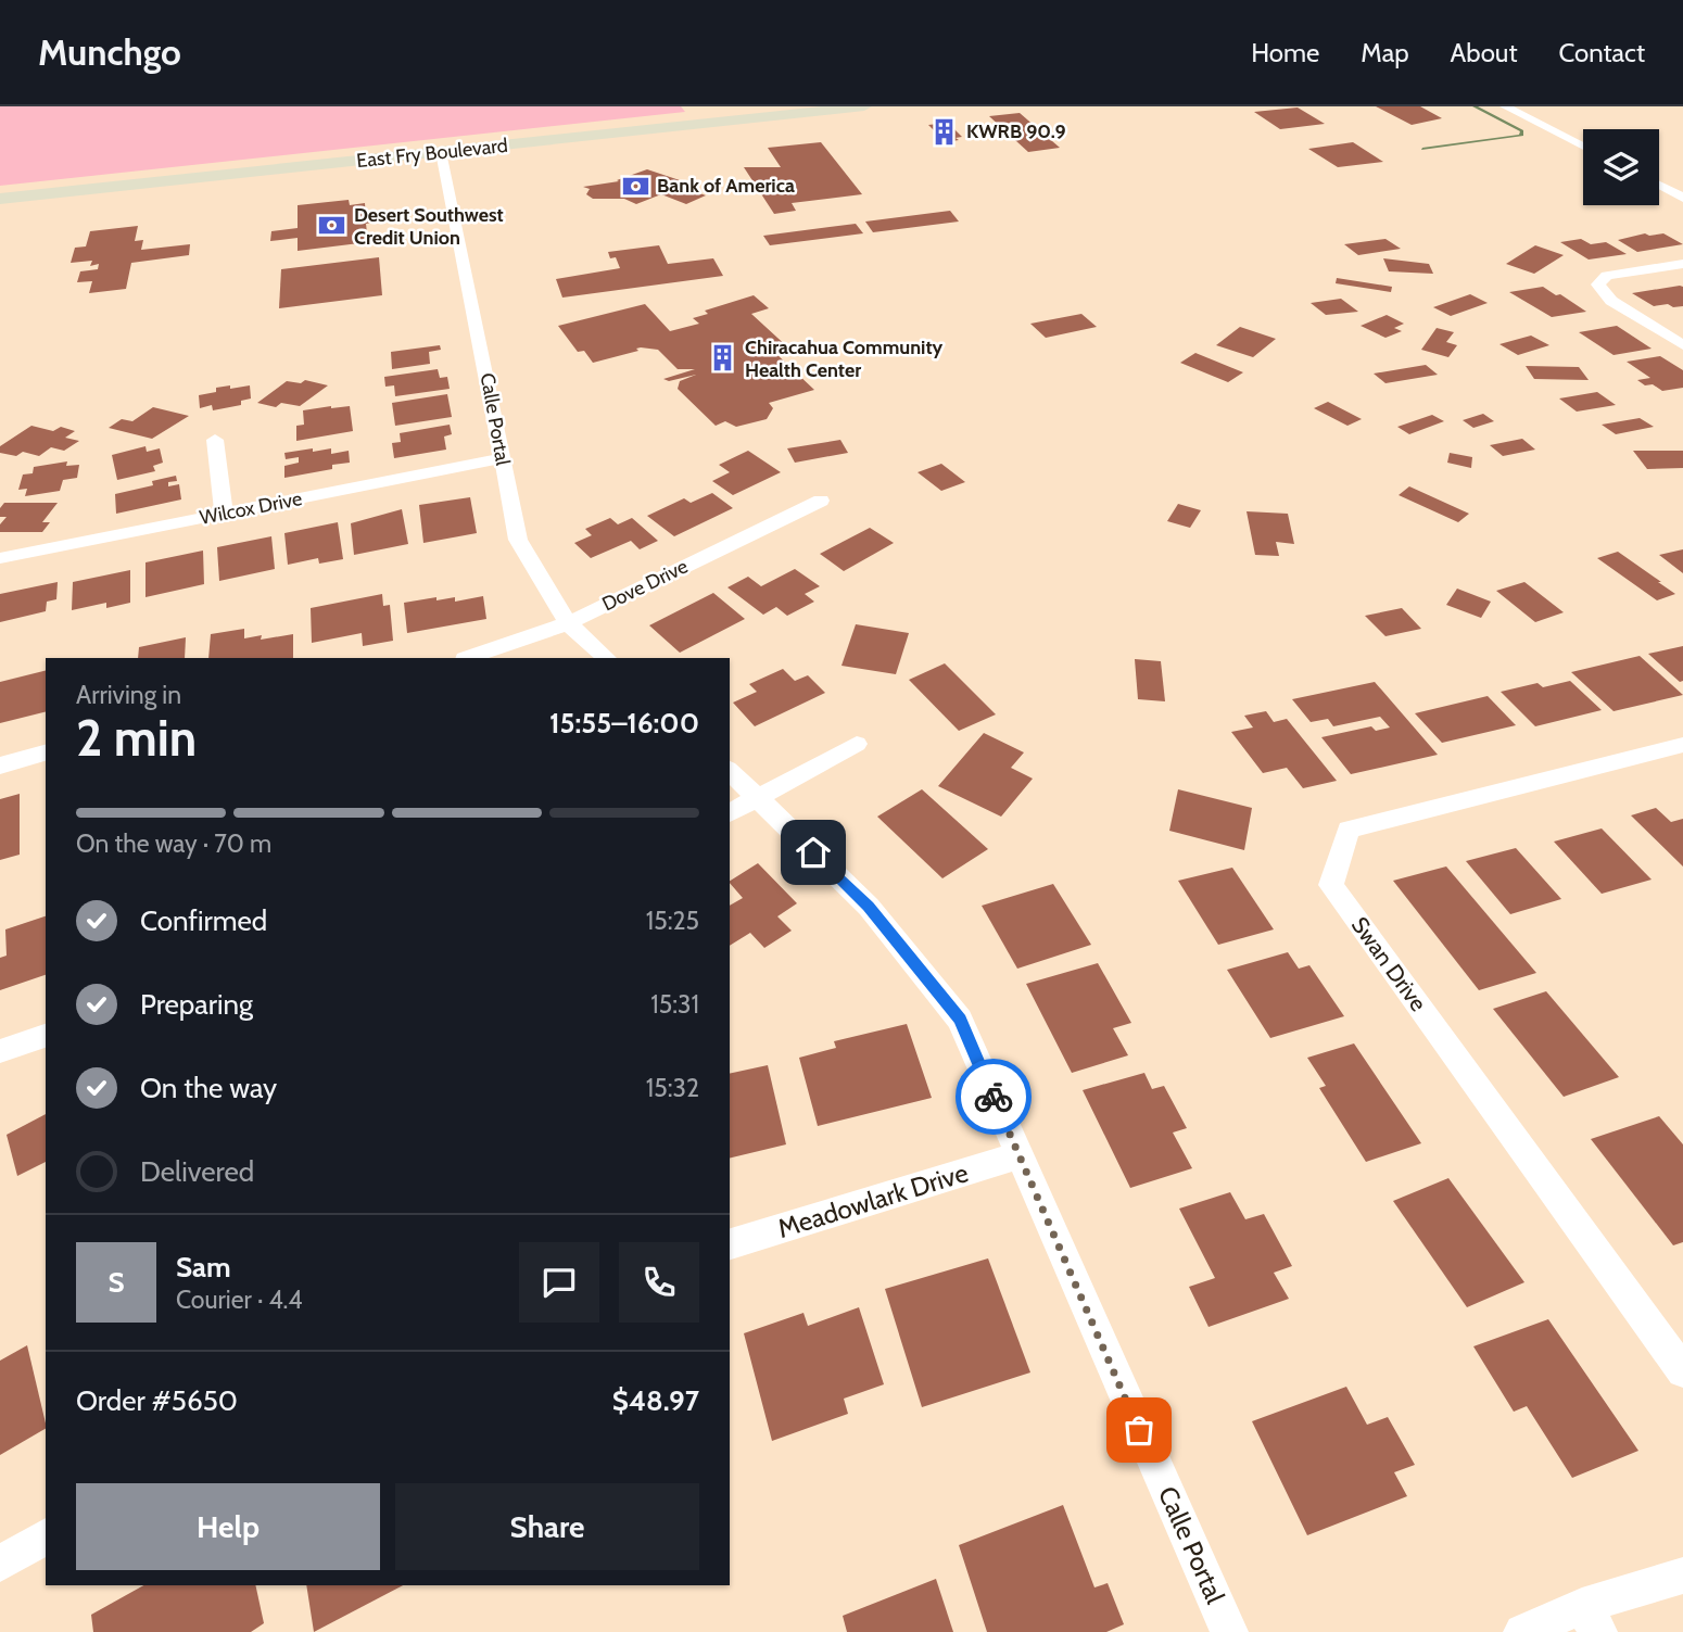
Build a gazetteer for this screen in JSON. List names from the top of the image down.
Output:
{
  "streets": {
    "main road": ["East Fry Boulevard"],
    "street": [
      "Calle Portal",
      "Wilcox Drive",
      "Dove Drive",
      "Swan Drive",
      "Meadowlark Drive"
    ]
  },
  "crossings": [
    ["East Fry Boulevard", "Calle Portal"],
    ["Calle Portal", "Wilcox Drive"],
    ["Calle Portal", "Dove Drive"],
    ["Calle Portal", "Meadowlark Drive"]
  ],
  "places": {
    "building": ["KWRB 90.9", "Chiracahua Community Health Center"],
    "bank": ["Bank of America", "Desert Southwest Credit Union"]
  },
  "page": {
    "header": "Munchgo",
    "nav": [
      "Home",
      "Map",
      "About",
      "Contact"
    ],
    "heading": ["2 min", "Arriving in", "15:55–16:00"],
    "panel": [
      "Sam",
      "Courier · 4.4",
      "Order #5650",
      "$48.97"
    ],
    "bar": "On the way · 70 m",
    "list": [
      ["Confirmed", "15:25"],
      ["Preparing", "15:31"],
      ["On the way", "15:32"],
      "Delivered"
    ],
    "round": "S",
    "buttons": ["Help", "Share"]
  }
}
